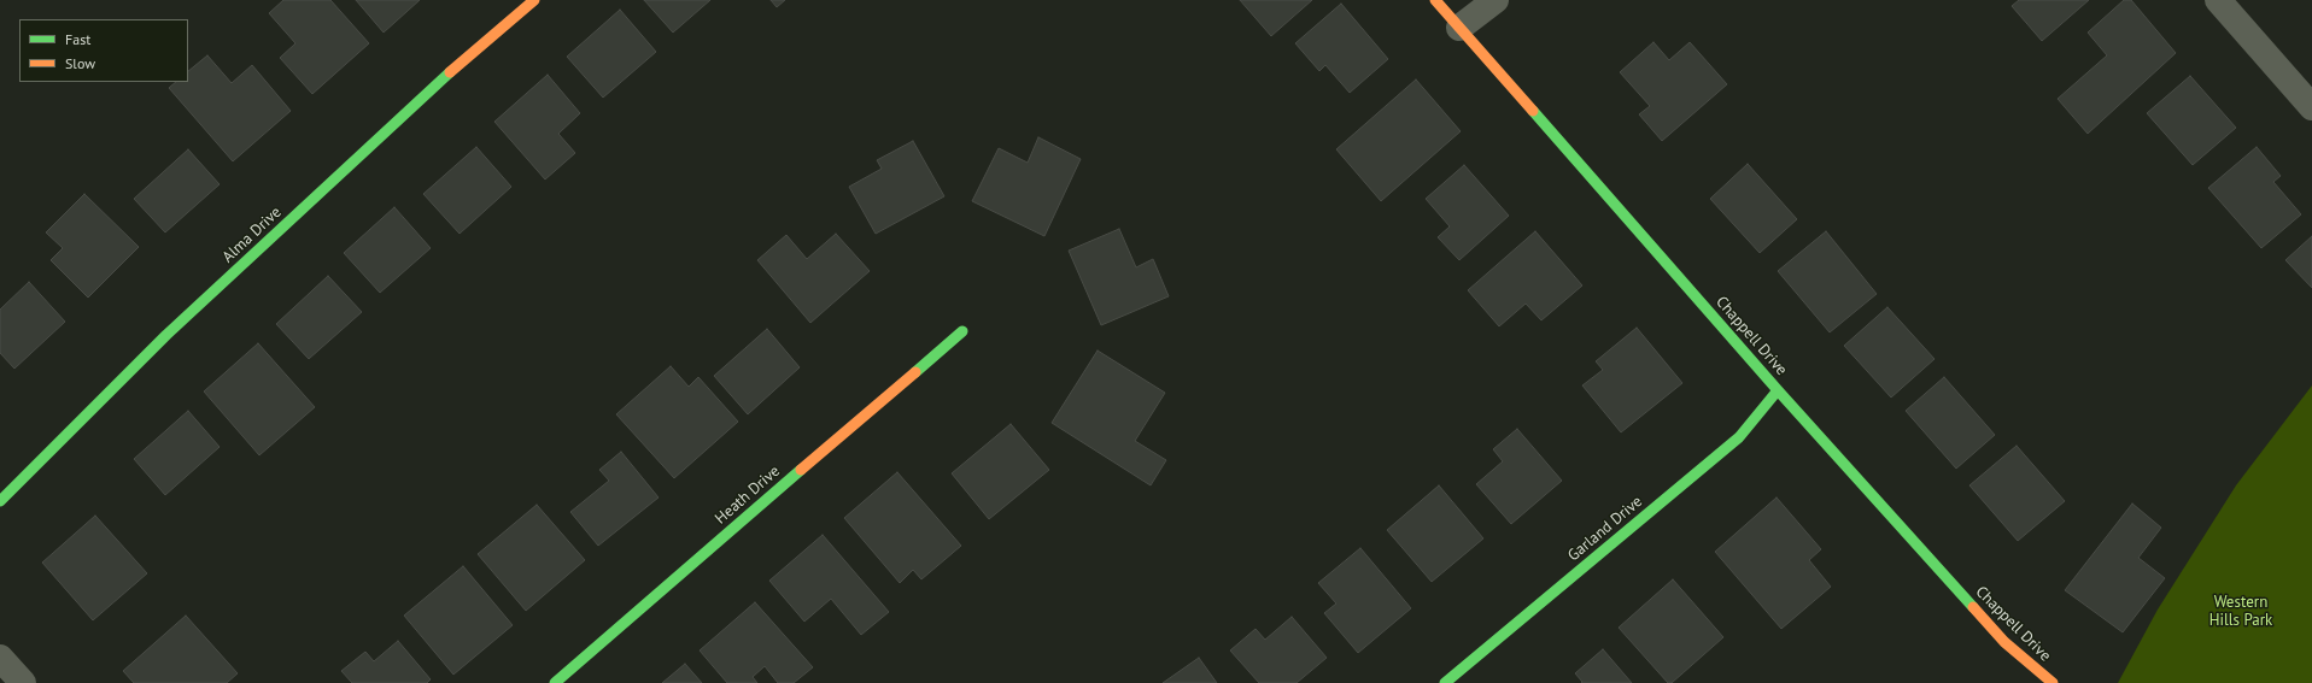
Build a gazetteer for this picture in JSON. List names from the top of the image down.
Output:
{
  "streets": {
    "street": [
      "Alma Drive",
      "Chappell Drive",
      "Heath Drive",
      "Garland Drive"
    ]
  },
  "crossings": [
    ["Chappell Drive", "Garland Drive"]
  ],
  "parks": ["Western Hills Park"],
  "legend": ["Fast", "Slow"]
}
